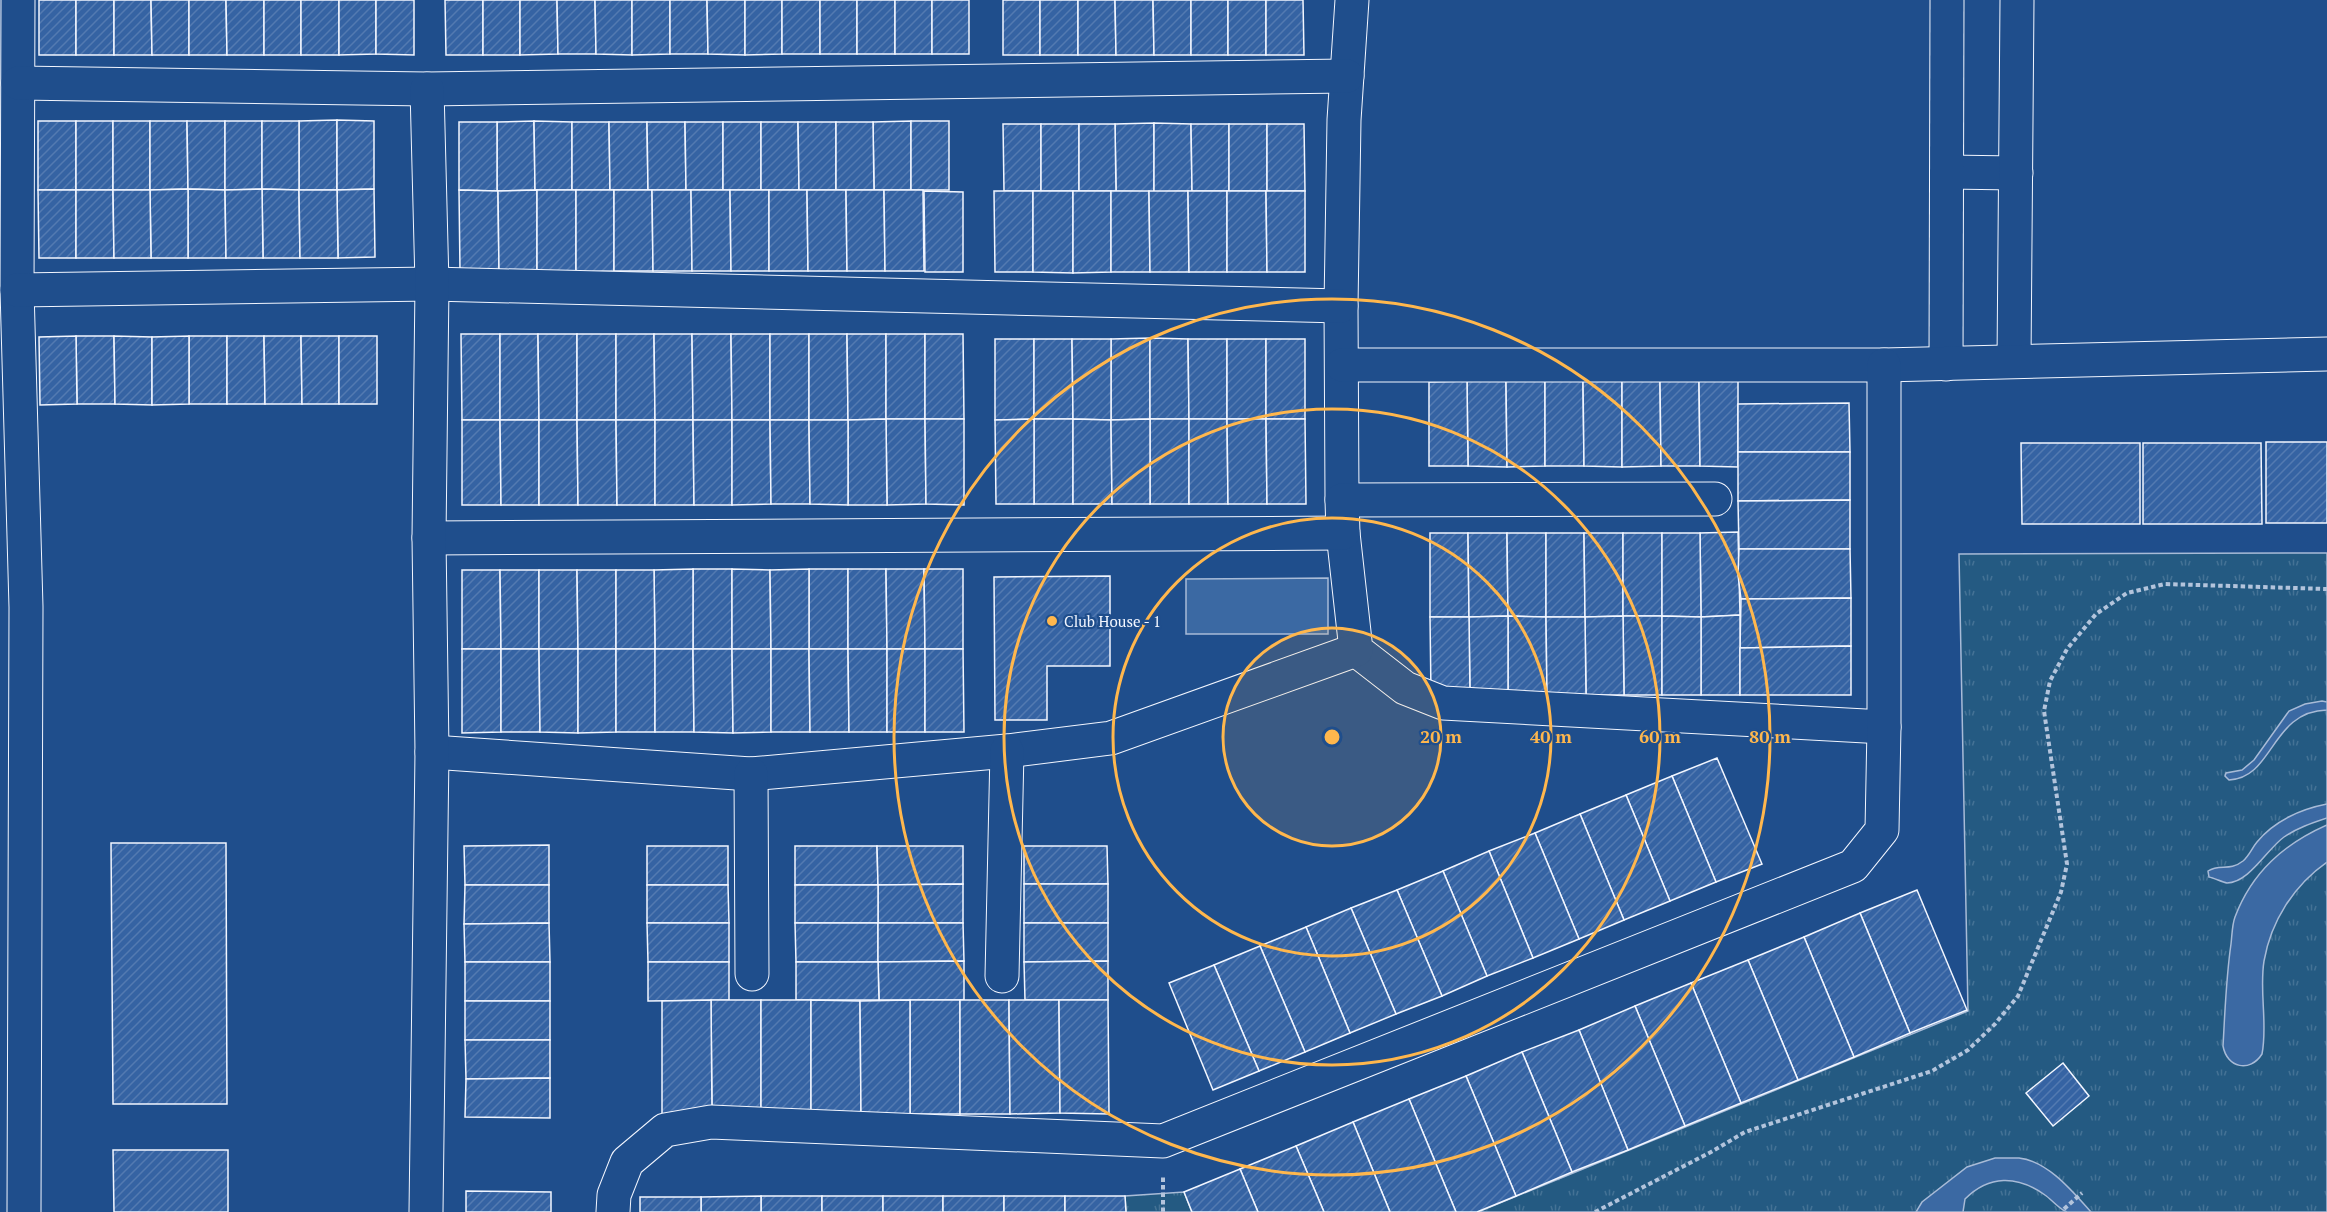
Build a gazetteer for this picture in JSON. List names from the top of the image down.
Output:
{
  "places": ["Club House - 1"],
  "rings": [
    "20 m",
    "40 m",
    "60 m",
    "80 m"
  ]
}
